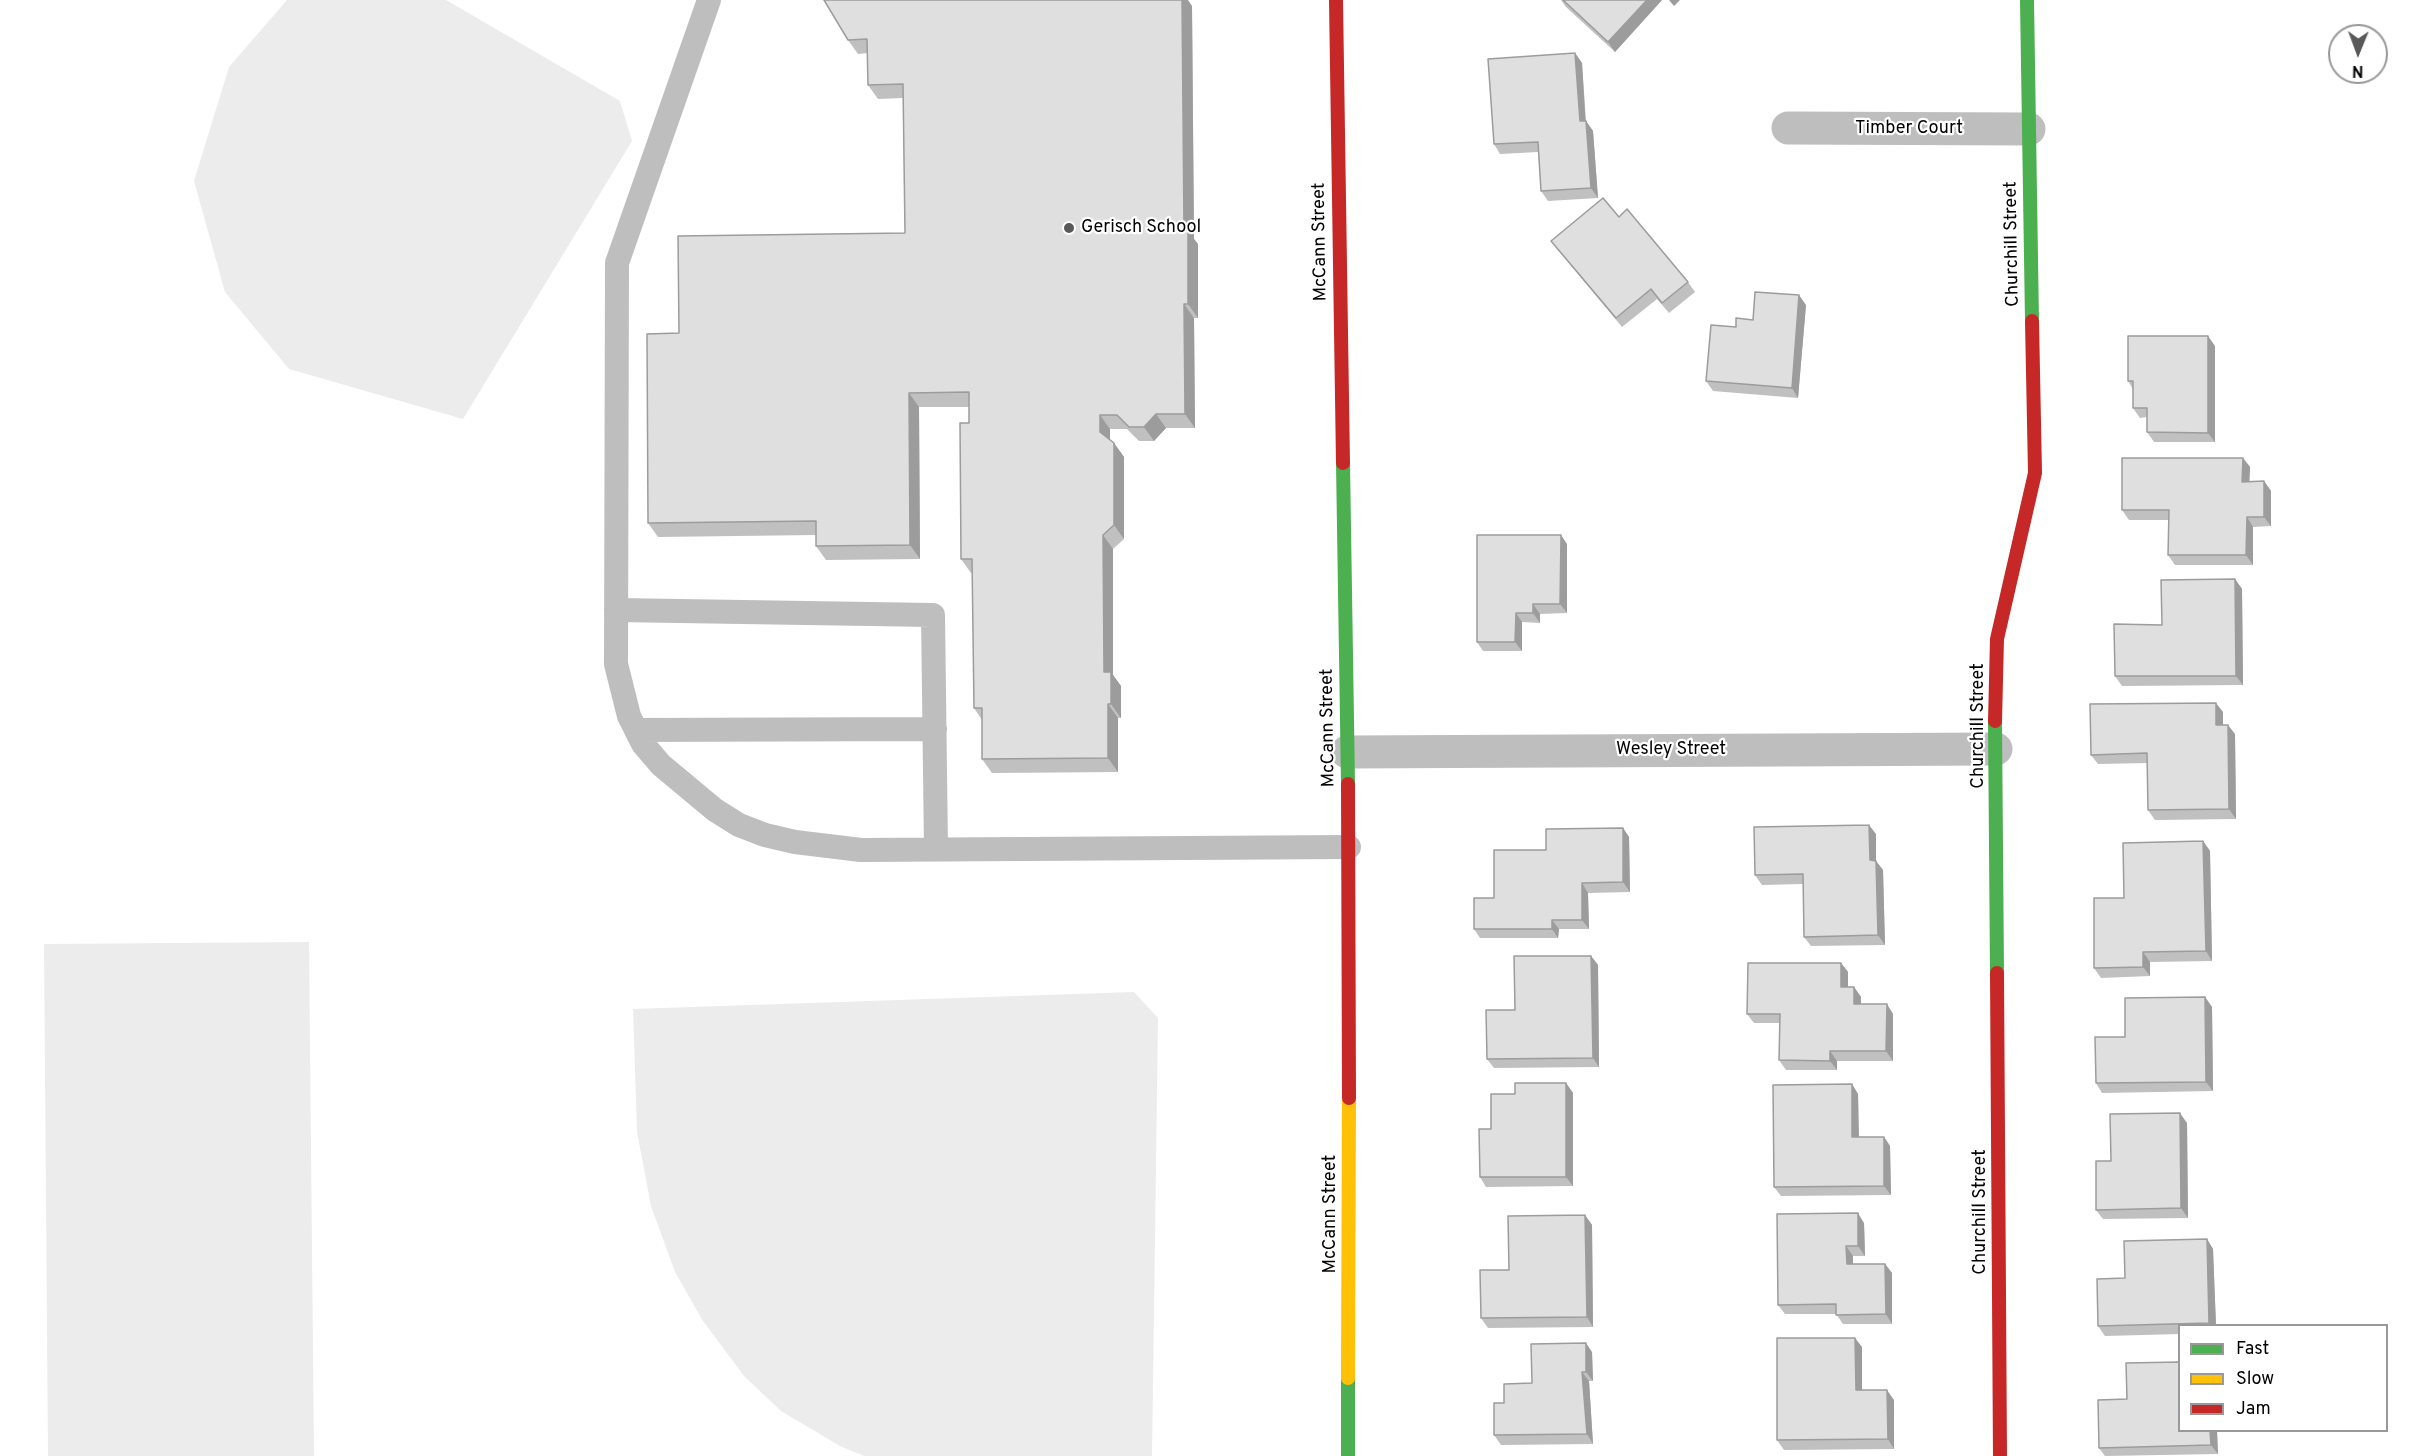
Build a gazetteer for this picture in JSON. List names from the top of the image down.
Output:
{
  "streets": {
    "street": [
      "Timber Court",
      "McCann Street",
      "Churchill Street",
      "Wesley Street"
    ]
  },
  "crossings": [
    ["Timber Court", "Churchill Street"],
    ["McCann Street", "Wesley Street"],
    ["Churchill Street", "Wesley Street"]
  ],
  "places": ["Gerisch School"],
  "legend": ["Fast", "Slow", "Jam"],
  "north": "bottom"
}
